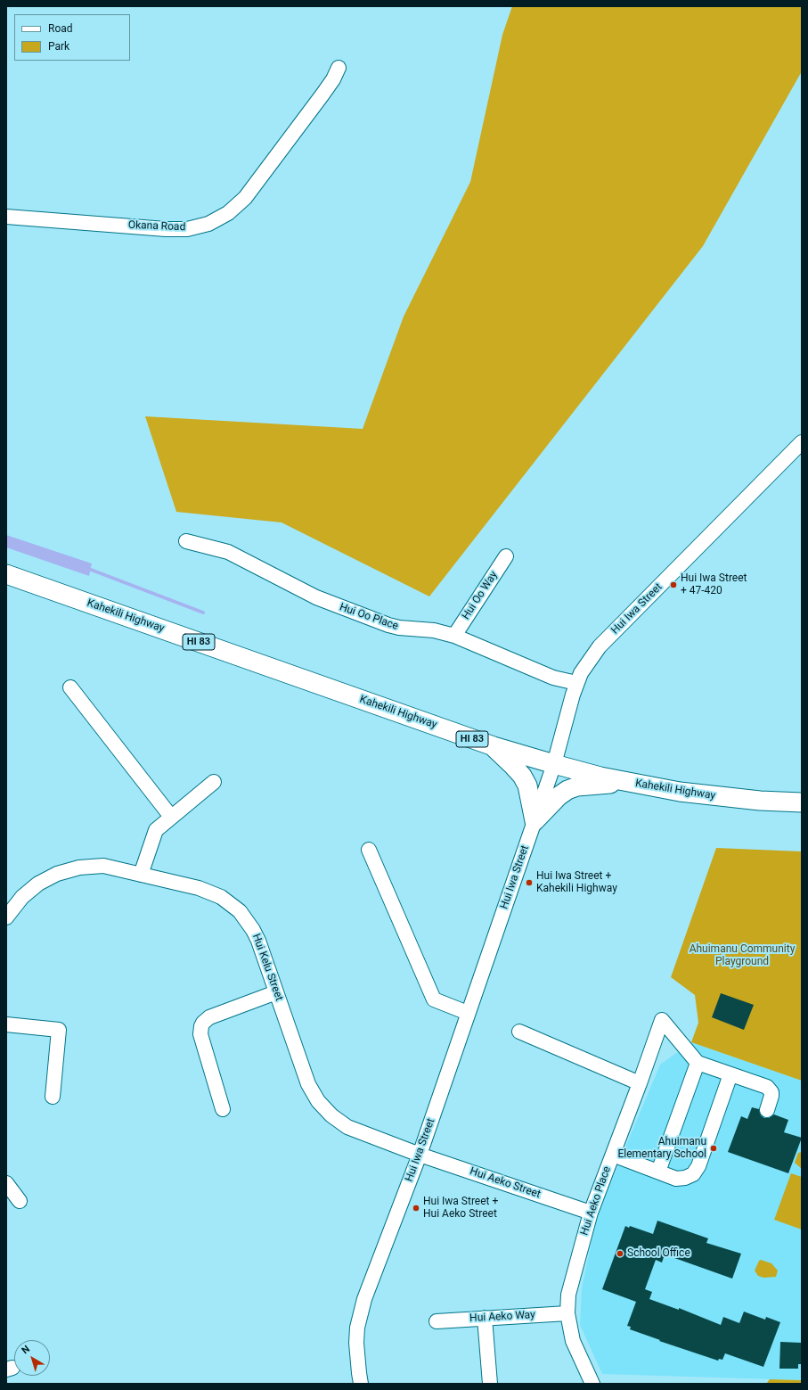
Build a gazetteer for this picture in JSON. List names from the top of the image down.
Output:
{
  "streets": {
    "main road": ["Kahekili Highway", "HI 83"],
    "street": [
      "Okana Road",
      "Hui Oo Way",
      "Hui Iwa Street",
      "Hui Oo Place",
      "Hui Kelu Street",
      "Hui Aeko Street",
      "Hui Aeko Place",
      "Hui Aeko Way"
    ]
  },
  "crossings": [
    ["Hui Oo Way", "Hui Oo Place"],
    ["Hui Iwa Street", "Kahekili Highway"],
    ["Hui Iwa Street", "Hui Oo Place"],
    ["Hui Iwa Street", "Hui Kelu Street"],
    ["Hui Iwa Street", "Hui Aeko Street"],
    ["Hui Kelu Street", "Hui Aeko Street"],
    ["Hui Aeko Street", "Hui Aeko Place"],
    ["Hui Aeko Place", "Hui Aeko Way"]
  ],
  "parks": ["Ahuimanu Community Playground"],
  "places": [
    "Hui Iwa Street + 47-420",
    "Hui Iwa Street + Kahekili Highway",
    "Ahuimanu Elementary School",
    "Hui Iwa Street + Hui Aeko Street",
    "School Office"
  ],
  "legend": ["Road", "Park"],
  "north": "top left"
}
